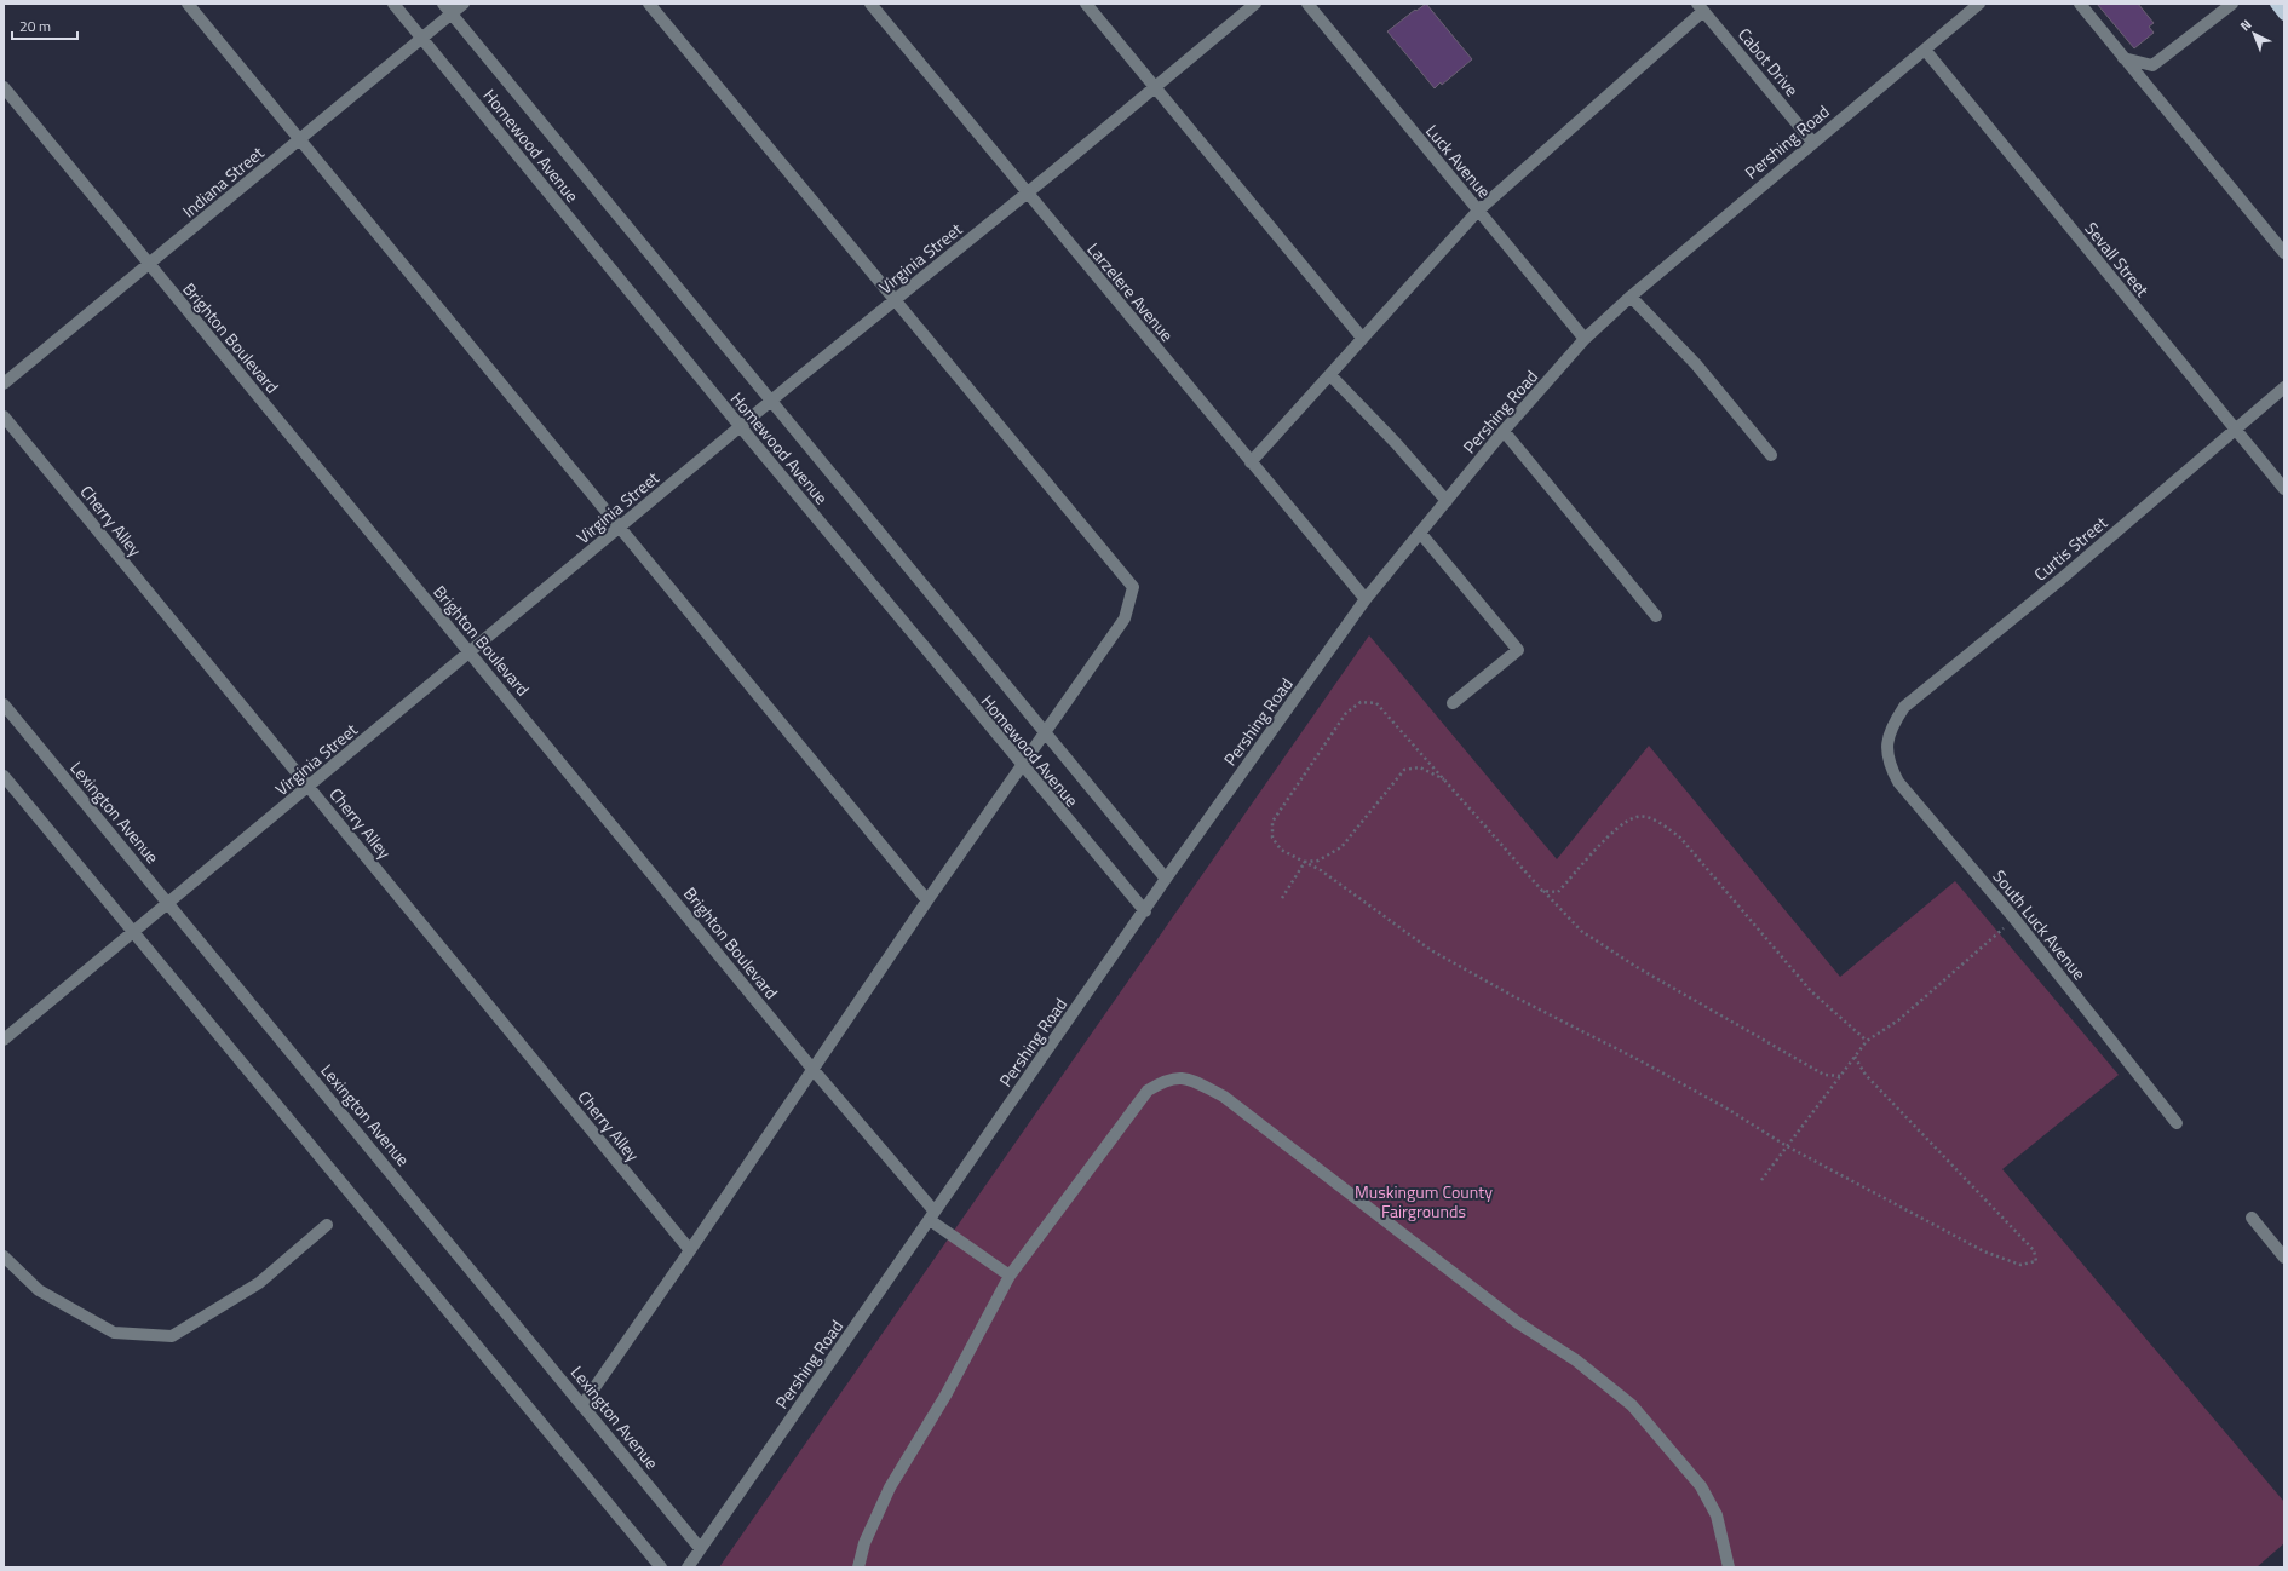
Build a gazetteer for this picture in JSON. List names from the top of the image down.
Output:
{
  "streets": {
    "street": [
      "Cabot Drive",
      "Pershing Road",
      "Homewood Avenue",
      "Luck Avenue",
      "Indiana Street",
      "Virginia Street",
      "Sevall Street",
      "Larzelere Avenue",
      "Brighton Boulevard",
      "Cherry Alley",
      "Curtis Street",
      "Lexington Avenue",
      "South Luck Avenue"
    ]
  },
  "crossings": [
    ["Cabot Drive", "Pershing Road"],
    ["Pershing Road", "Homewood Avenue"],
    ["Pershing Road", "Luck Avenue"],
    ["Pershing Road", "Sevall Street"],
    ["Pershing Road", "Larzelere Avenue"],
    ["Pershing Road", "Brighton Boulevard"],
    ["Pershing Road", "Lexington Avenue"],
    ["Homewood Avenue", "Indiana Street"],
    ["Homewood Avenue", "Virginia Street"],
    ["Indiana Street", "Brighton Boulevard"],
    ["Virginia Street", "Larzelere Avenue"],
    ["Virginia Street", "Brighton Boulevard"],
    ["Virginia Street", "Cherry Alley"],
    ["Virginia Street", "Lexington Avenue"],
    ["Sevall Street", "Curtis Street"],
    ["Curtis Street", "South Luck Avenue"]
  ],
  "parks": ["Muskingum County Fairgrounds"],
  "scale_bar": "20 m",
  "north": "top left"
}
